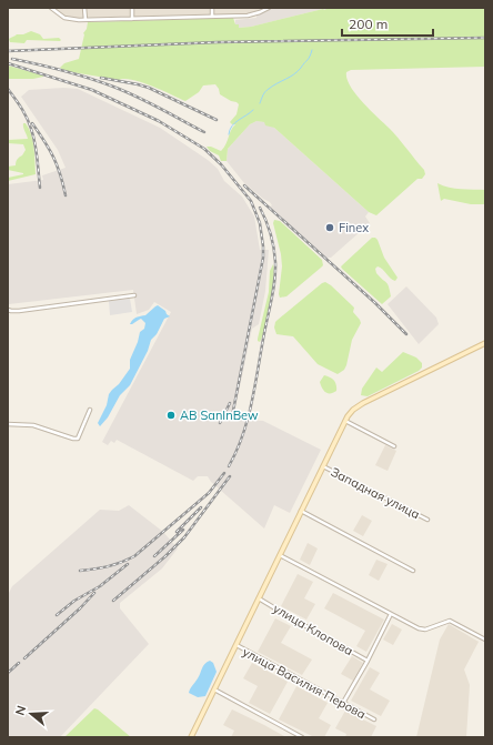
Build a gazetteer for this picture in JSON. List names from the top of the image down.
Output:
{
  "streets": {
    "street": ["Западная улица", "улица Клопова", "улица Василия Перова"]
  },
  "places": ["Finex", "AB SanInBew"],
  "scale_bar": "200 m",
  "north": "left"
}
